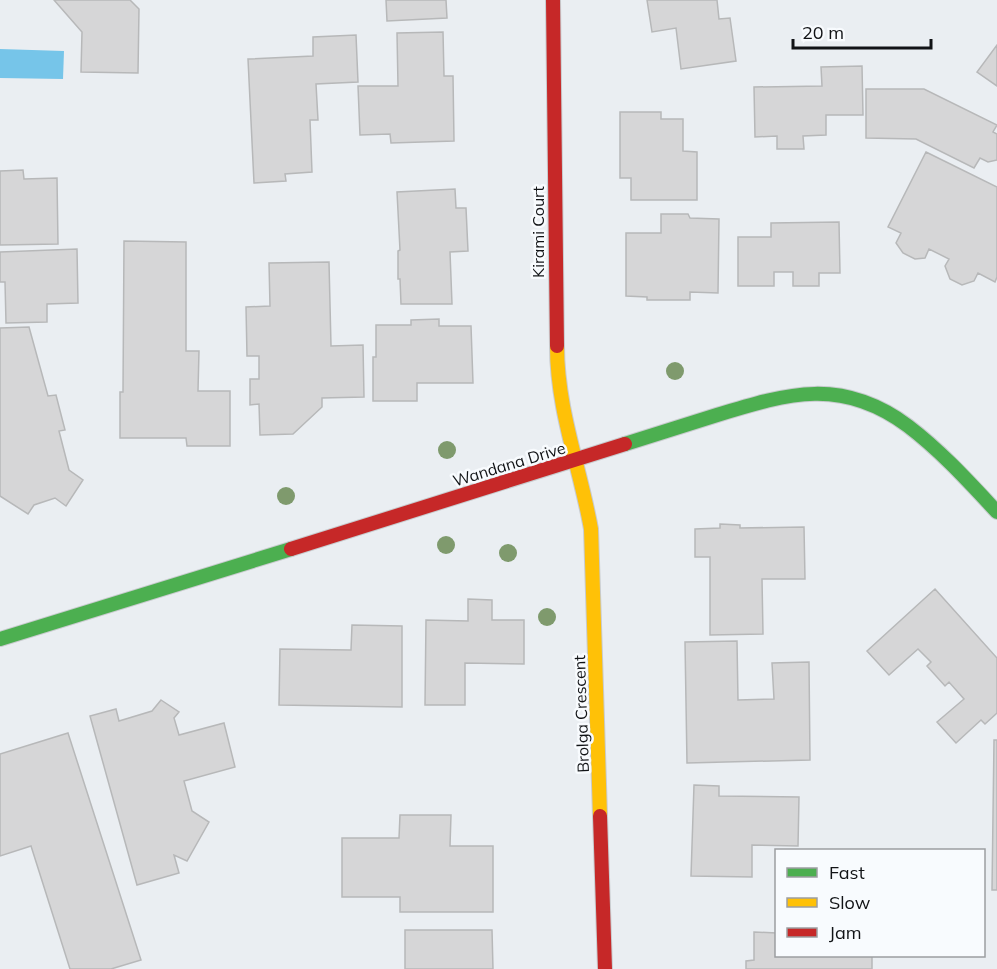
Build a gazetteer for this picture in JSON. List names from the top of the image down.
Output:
{
  "streets": {
    "street": ["Kirami Court", "Wandana Drive", "Brolga Crescent"]
  },
  "crossings": [
    ["Kirami Court", "Wandana Drive"],
    ["Kirami Court", "Brolga Crescent"],
    ["Wandana Drive", "Brolga Crescent"]
  ],
  "legend": ["Fast", "Slow", "Jam"],
  "scale_bar": "20 m"
}
